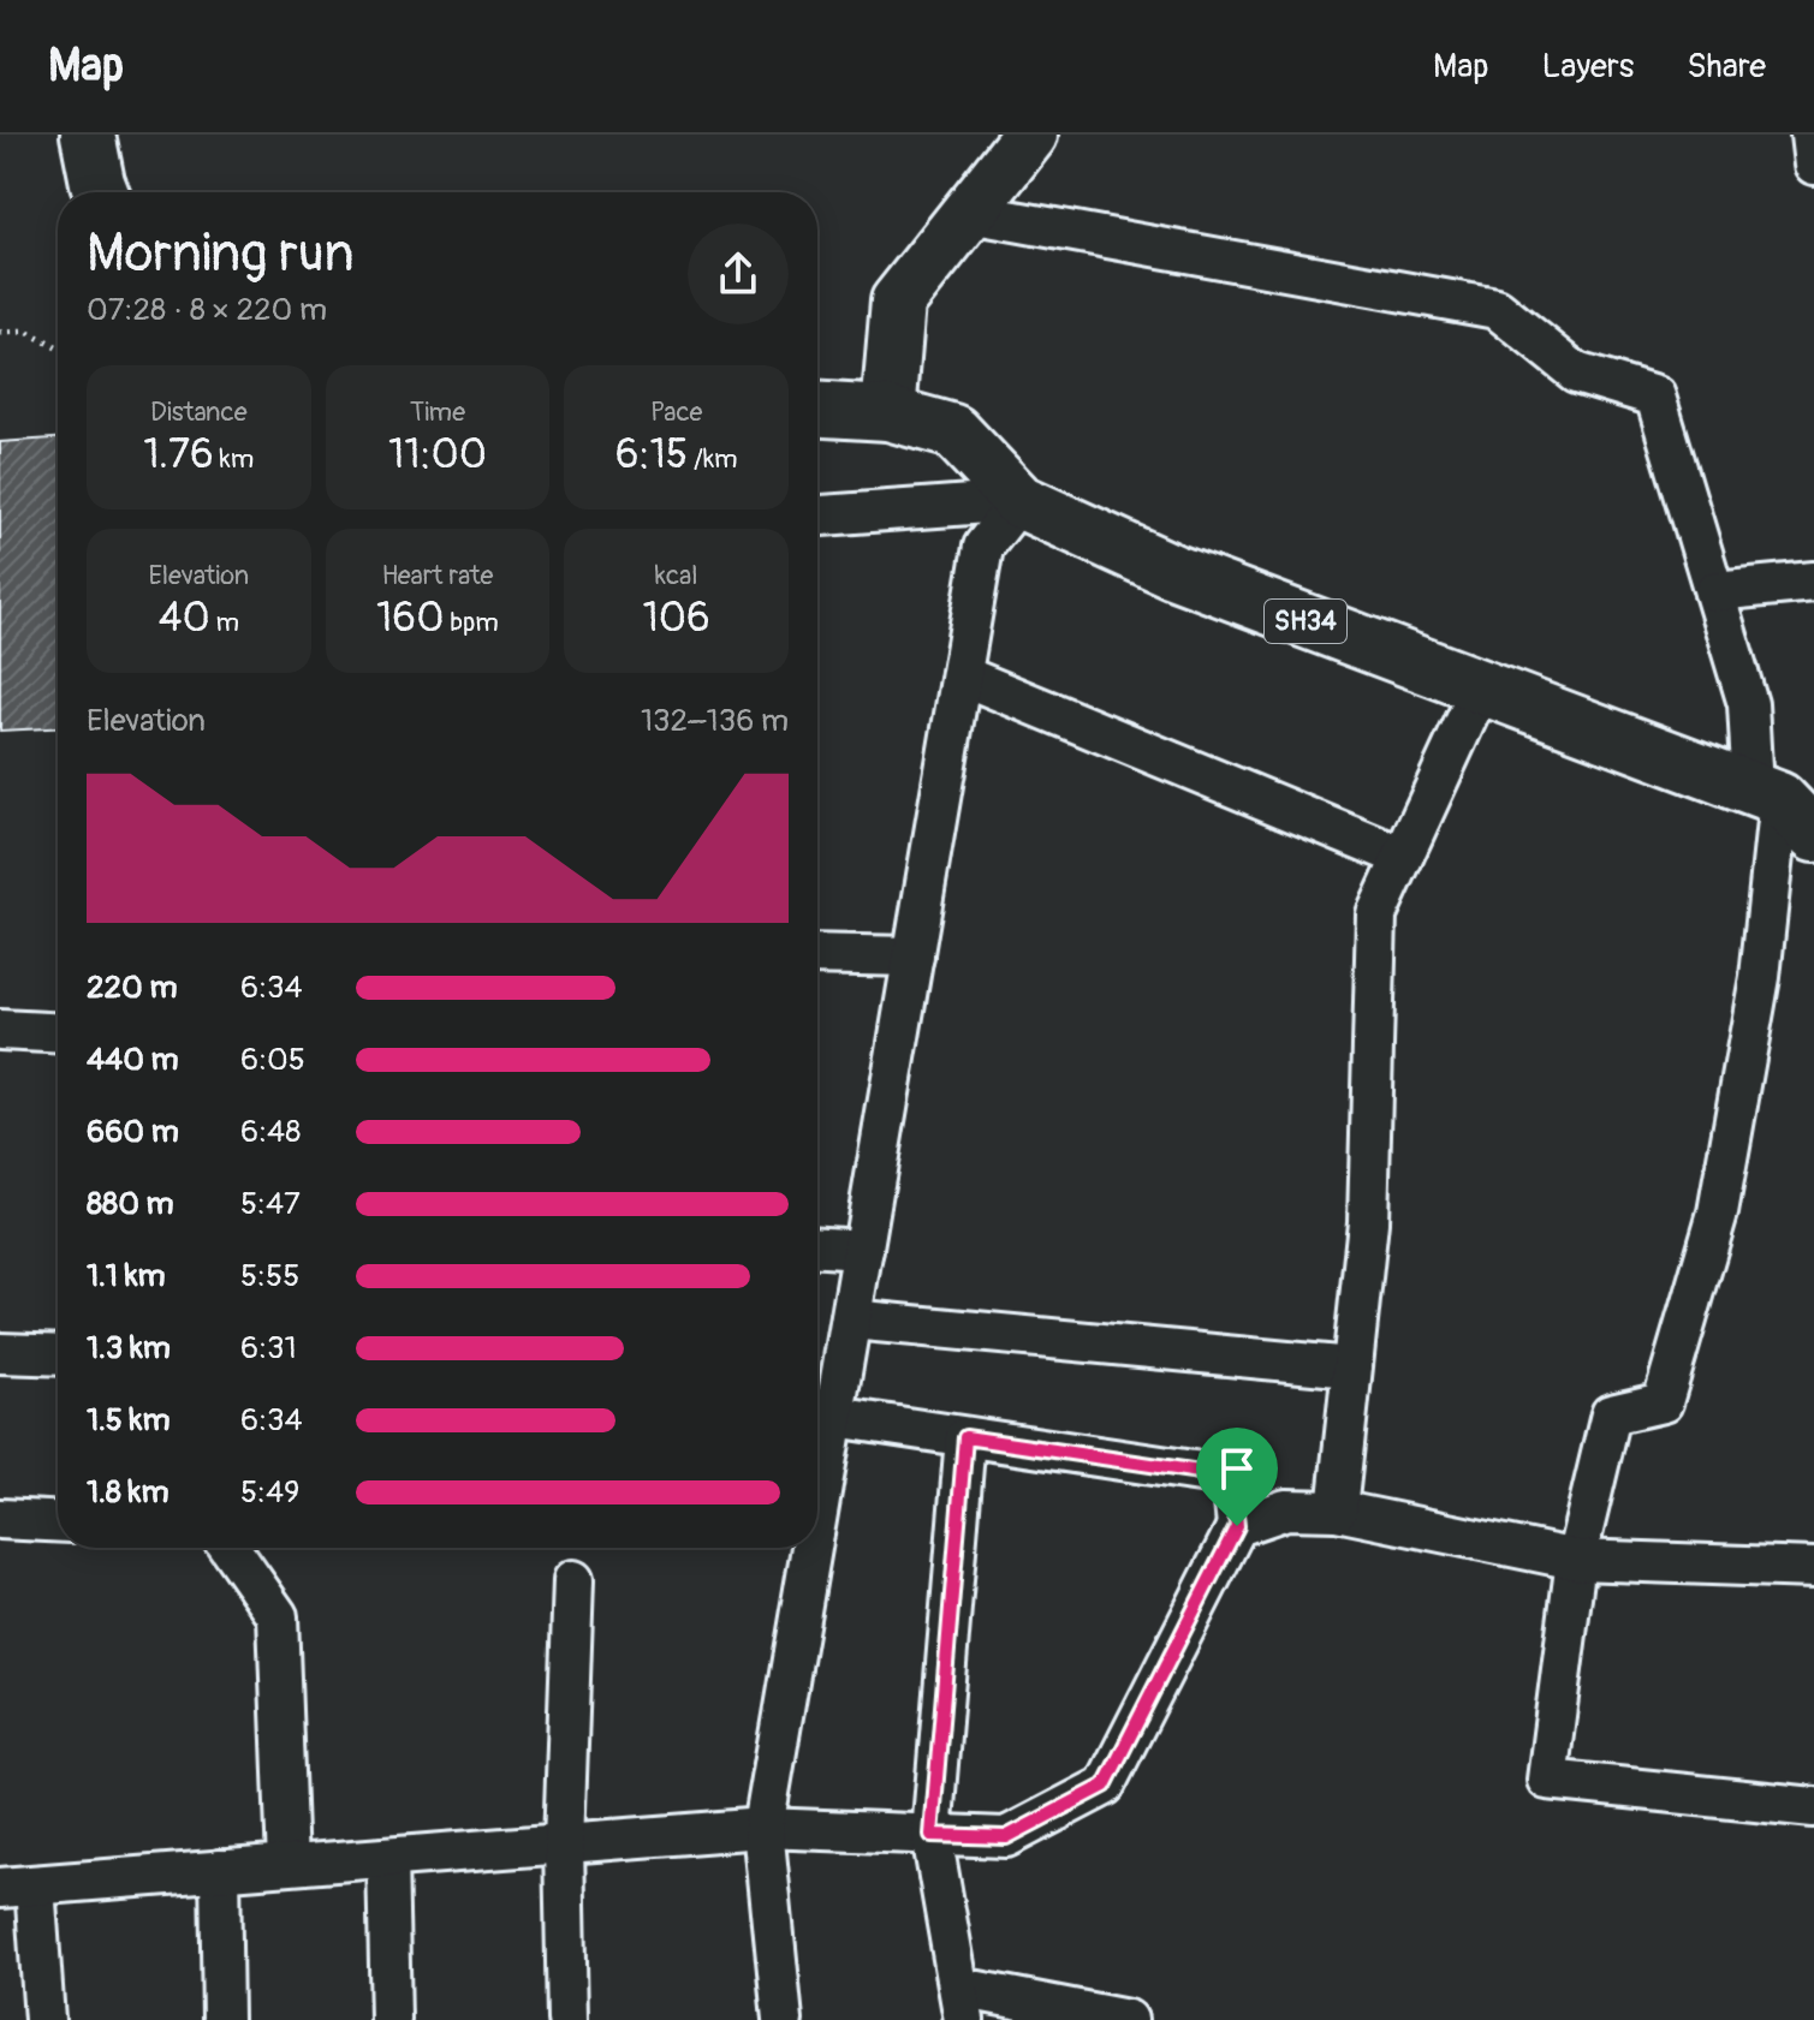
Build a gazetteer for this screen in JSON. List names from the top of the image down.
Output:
{
  "streets": {
    "main road": ["SH34"]
  },
  "page": {
    "header": "Map",
    "nav": ["Map", "Layers", "Share"],
    "heading": ["Morning run", "07:28 · 8 × 220 m"],
    "stats": [
      ["Distance", "1.76 km"],
      ["Time", "11:00"],
      ["Pace", "6:15 /km"],
      ["Elevation", "40 m"],
      ["Heart rate", "160 bpm"],
      ["kcal", "106"]
    ],
    "chart": ["Elevation", "132–136 m"],
    "list": [
      {
        "name": "220 m",
        "note": "6:34"
      },
      {
        "name": "440 m",
        "note": "6:05"
      },
      {
        "name": "660 m",
        "note": "6:48"
      },
      {
        "name": "880 m",
        "note": "5:47"
      },
      {
        "name": "1.1 km",
        "note": "5:55"
      },
      {
        "name": "1.3 km",
        "note": "6:31"
      },
      {
        "name": "1.5 km",
        "note": "6:34"
      },
      {
        "name": "1.8 km",
        "note": "5:49"
      }
    ]
  }
}
